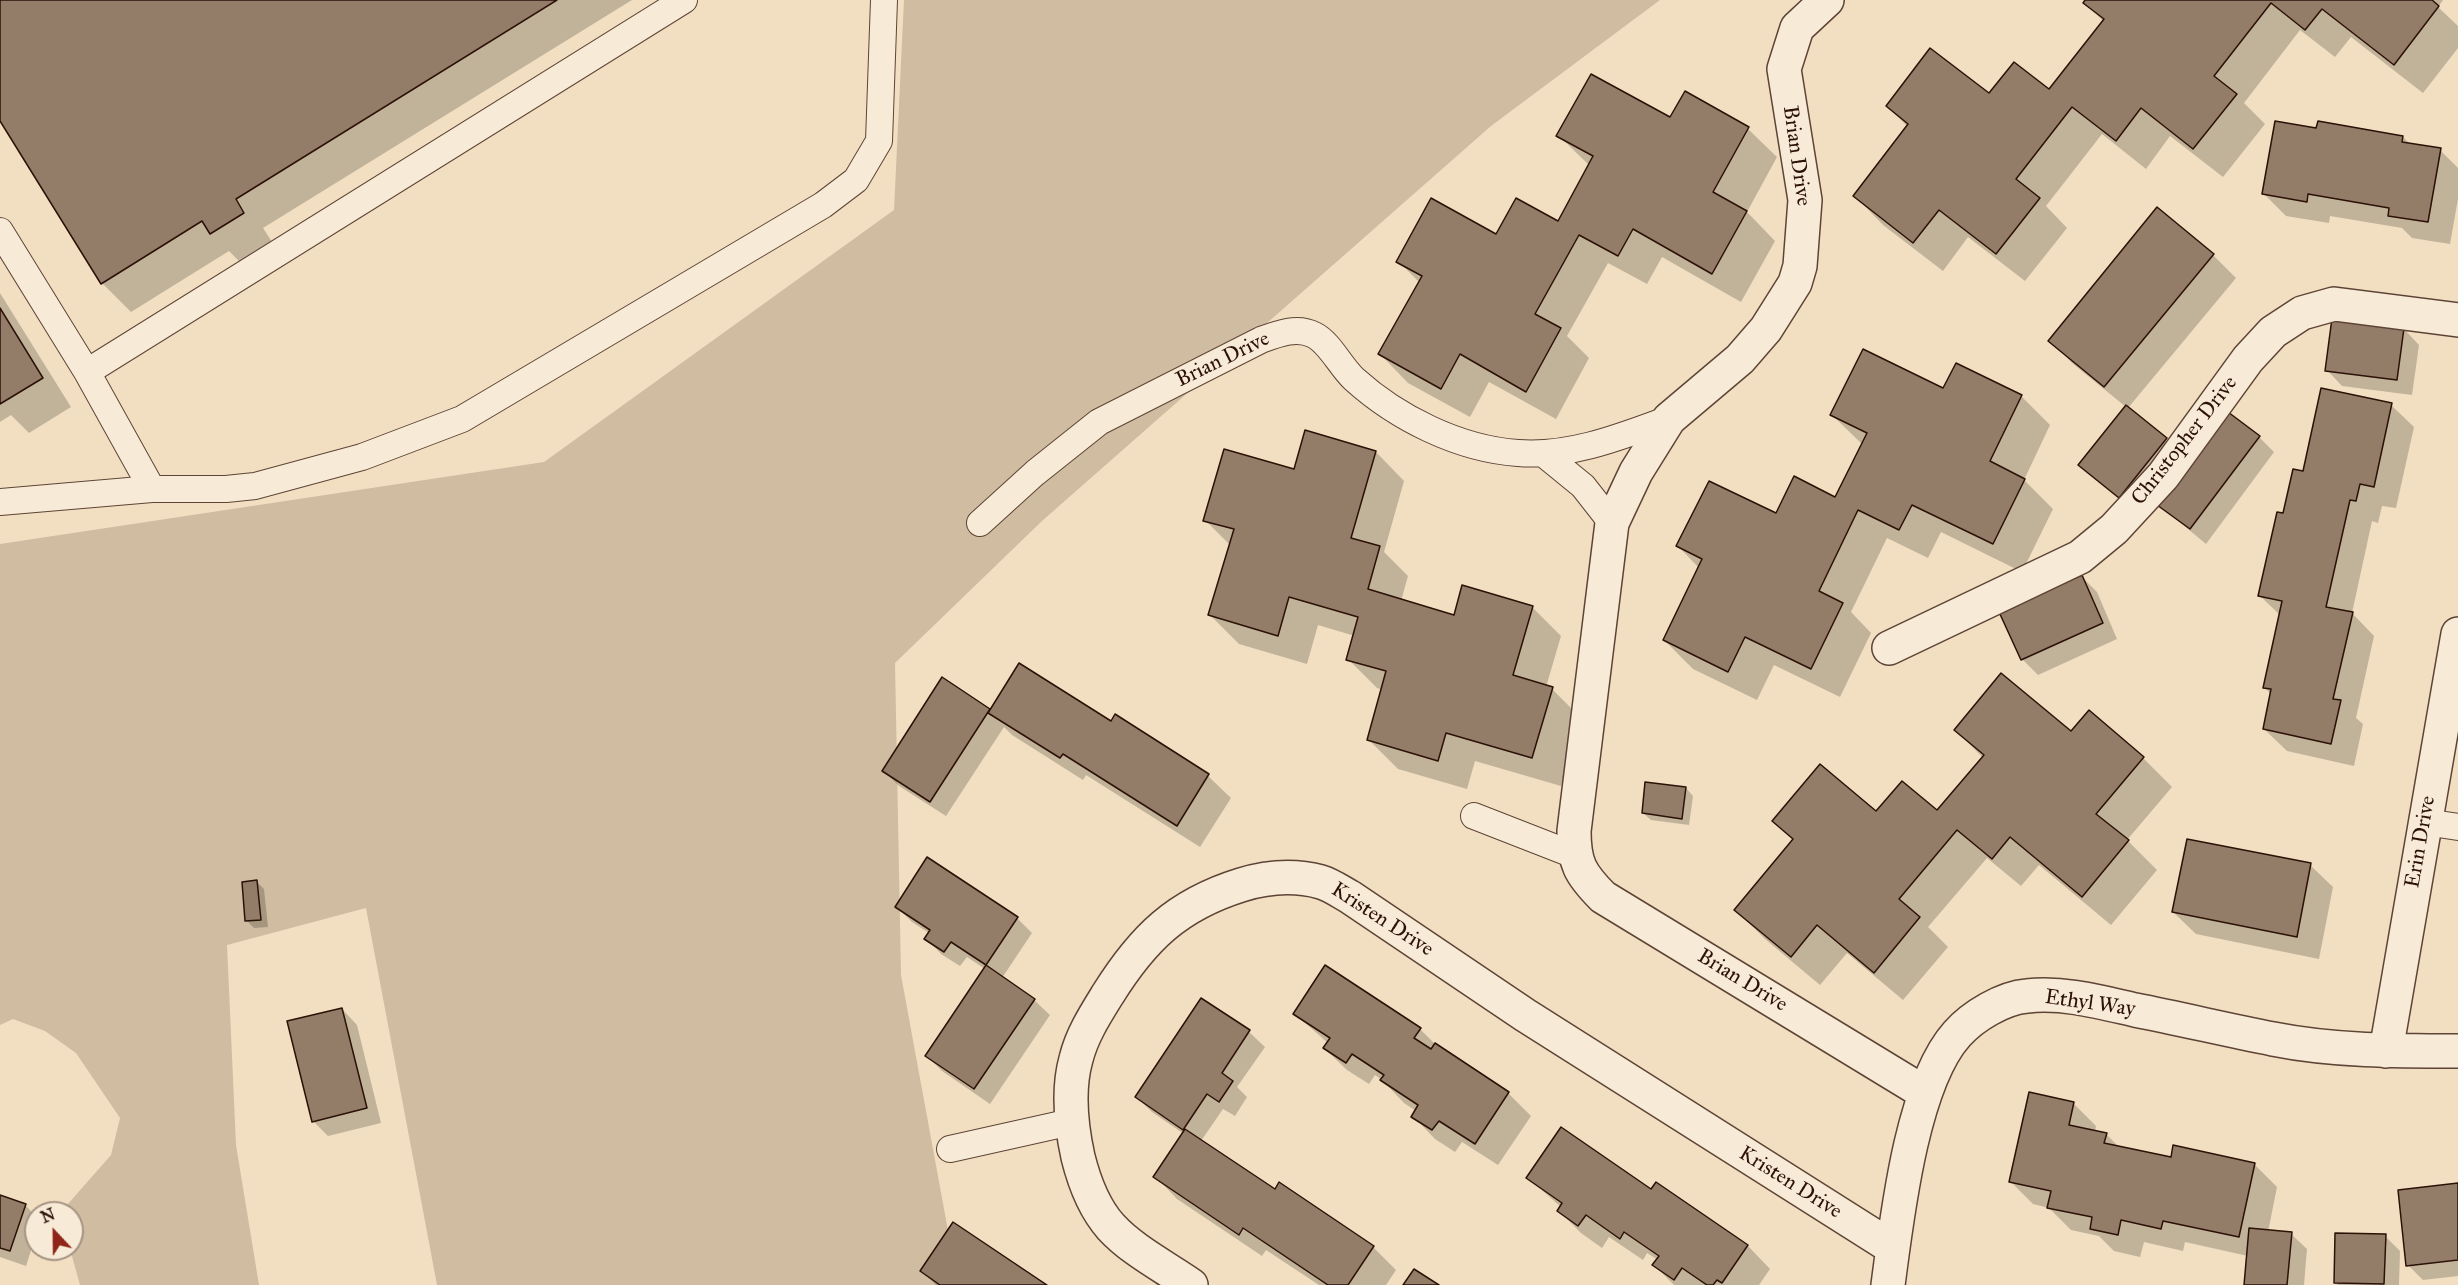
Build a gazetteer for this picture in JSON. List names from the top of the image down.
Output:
{
  "streets": {
    "street": [
      "Brian Drive",
      "Christopher Drive",
      "Erin Drive",
      "Kristen Drive",
      "Ethyl Way"
    ]
  },
  "crossings": [
    ["Brian Drive", "Ethyl Way"],
    ["Erin Drive", "Ethyl Way"],
    ["Kristen Drive", "Ethyl Way"]
  ],
  "north": "top"
}
